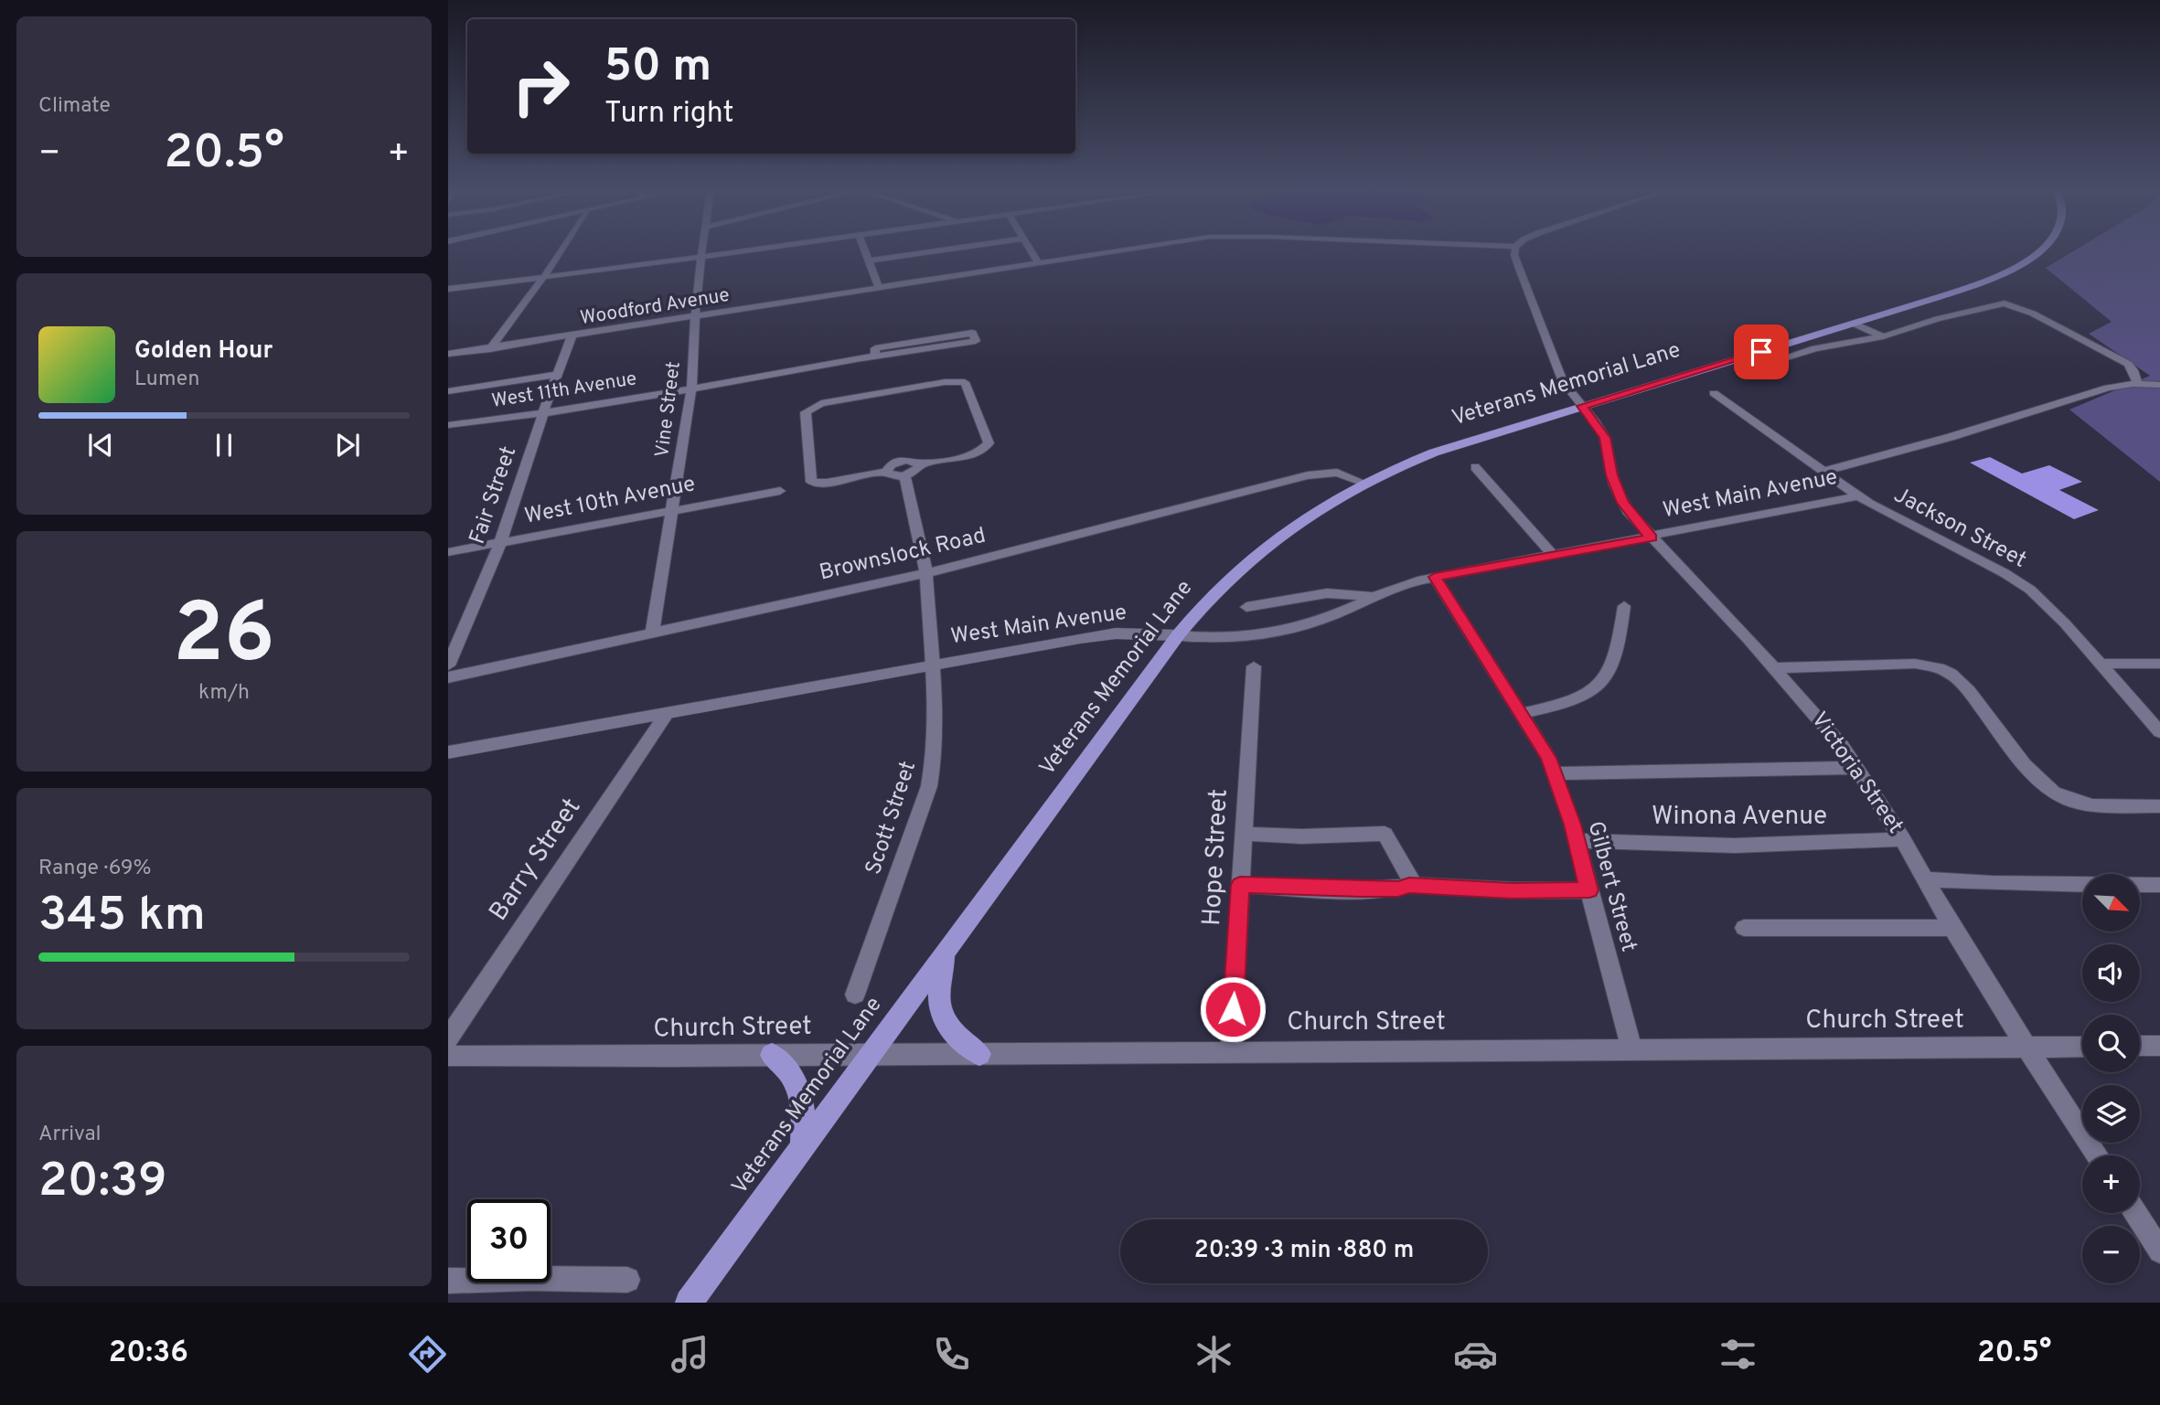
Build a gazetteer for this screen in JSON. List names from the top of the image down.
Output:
{
  "streets": {
    "main road": ["Veterans Memorial Lane"],
    "street": [
      "Woodford Avenue",
      "West 11th Avenue",
      "Vine Street",
      "West Main Avenue",
      "Fair Street",
      "West 10th Avenue",
      "Jackson Street",
      "Brownslock Road",
      "Victoria Street",
      "Winona Avenue",
      "Scott Street",
      "Hope Street",
      "Barry Street",
      "Gilbert Street",
      "Church Street"
    ]
  },
  "crossings": [
    ["Woodford Avenue", "Vine Street"],
    ["Woodford Avenue", "Fair Street"],
    ["Veterans Memorial Lane", "West Main Avenue"],
    ["Veterans Memorial Lane", "Brownslock Road"],
    ["Veterans Memorial Lane", "Victoria Street"],
    ["Veterans Memorial Lane", "Church Street"],
    ["West 11th Avenue", "Vine Street"],
    ["West 11th Avenue", "Fair Street"],
    ["Vine Street", "West 10th Avenue"],
    ["Vine Street", "Brownslock Road"],
    ["West Main Avenue", "Jackson Street"],
    ["West Main Avenue", "Victoria Street"],
    ["West Main Avenue", "Scott Street"],
    ["West Main Avenue", "Barry Street"],
    ["West Main Avenue", "Gilbert Street"],
    ["Fair Street", "West 10th Avenue"],
    ["Brownslock Road", "Scott Street"],
    ["Victoria Street", "Winona Avenue"],
    ["Victoria Street", "Church Street"],
    ["Winona Avenue", "Gilbert Street"],
    ["Hope Street", "Church Street"],
    ["Gilbert Street", "Church Street"]
  ],
  "north": "bottom right",
  "page": {
    "tile": [
      "Climate",
      ["26", "km/h"],
      ["Range · 69%", "345 km"],
      ["Arrival", "20:39"]
    ],
    "turn": ["50 m", "Turn right"],
    "heat": ["−", "20.5°", "+"],
    "song": ["Golden Hour", "Lumen"],
    "map_buttons": ["+", "−"],
    "limit": "30",
    "trip": "20:39 · 3 min · 880 m",
    "tabs": ["20:36", "20.5°"]
  }
}
